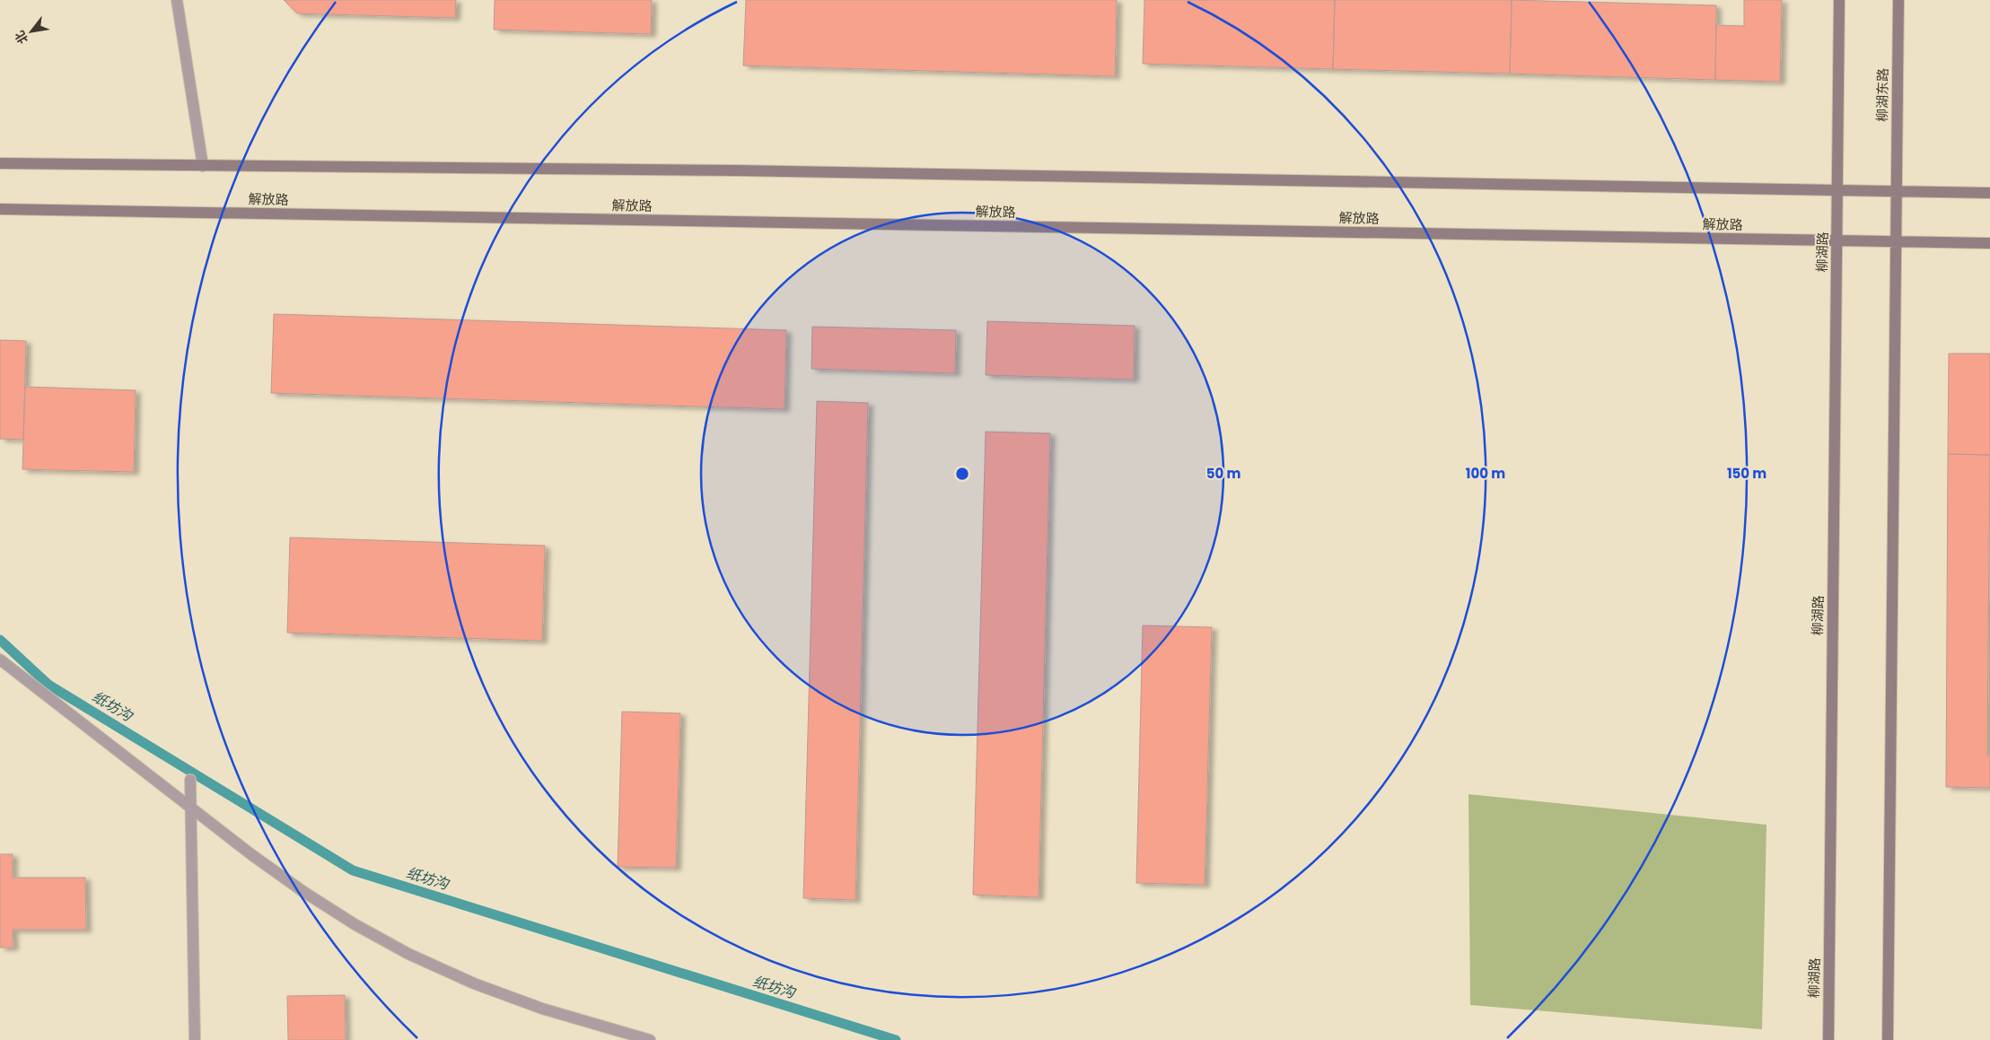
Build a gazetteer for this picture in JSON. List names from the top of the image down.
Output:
{
  "streets": {
    "main road": ["柳湖东路", "解放路", "柳湖路"]
  },
  "crossings": [
    ["解放路", "柳湖路"]
  ],
  "water": ["纸坊沟"],
  "north": "bottom left",
  "rings": ["50 m", "100 m", "150 m"]
}
